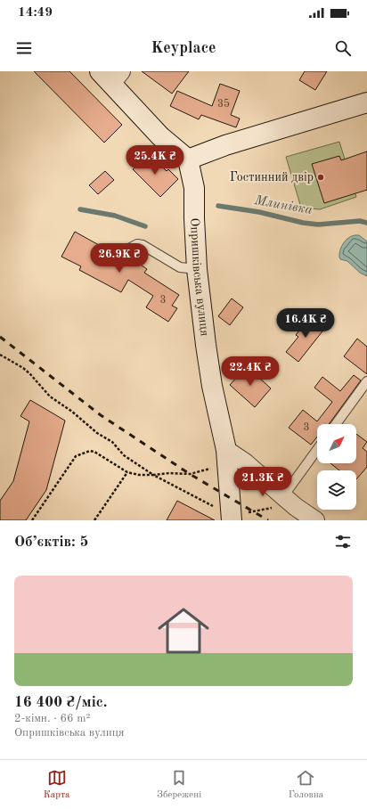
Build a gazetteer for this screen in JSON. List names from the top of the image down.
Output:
{
  "streets": {
    "street": ["Опришківська вулиця"]
  },
  "water": ["Млинівка"],
  "places": ["Гостинний двір"],
  "house_numbers": ["35", "3", "3"],
  "north": "top right",
  "page": {
    "status": "14:49",
    "header": "Keyplace",
    "price": [
      "25.4K ₴",
      "26.9K ₴",
      "16.4K ₴",
      "22.4K ₴",
      "21.3K ₴"
    ],
    "heading": "Об’єктів: 5",
    "list": [
      {
        "name": "16 400 ₴/міс.",
        "note": "2-кімн. · 66 m² · Опришківська вулиця"
      }
    ],
    "tabs": ["Карта", "Збережені", "Головна"]
  }
}
